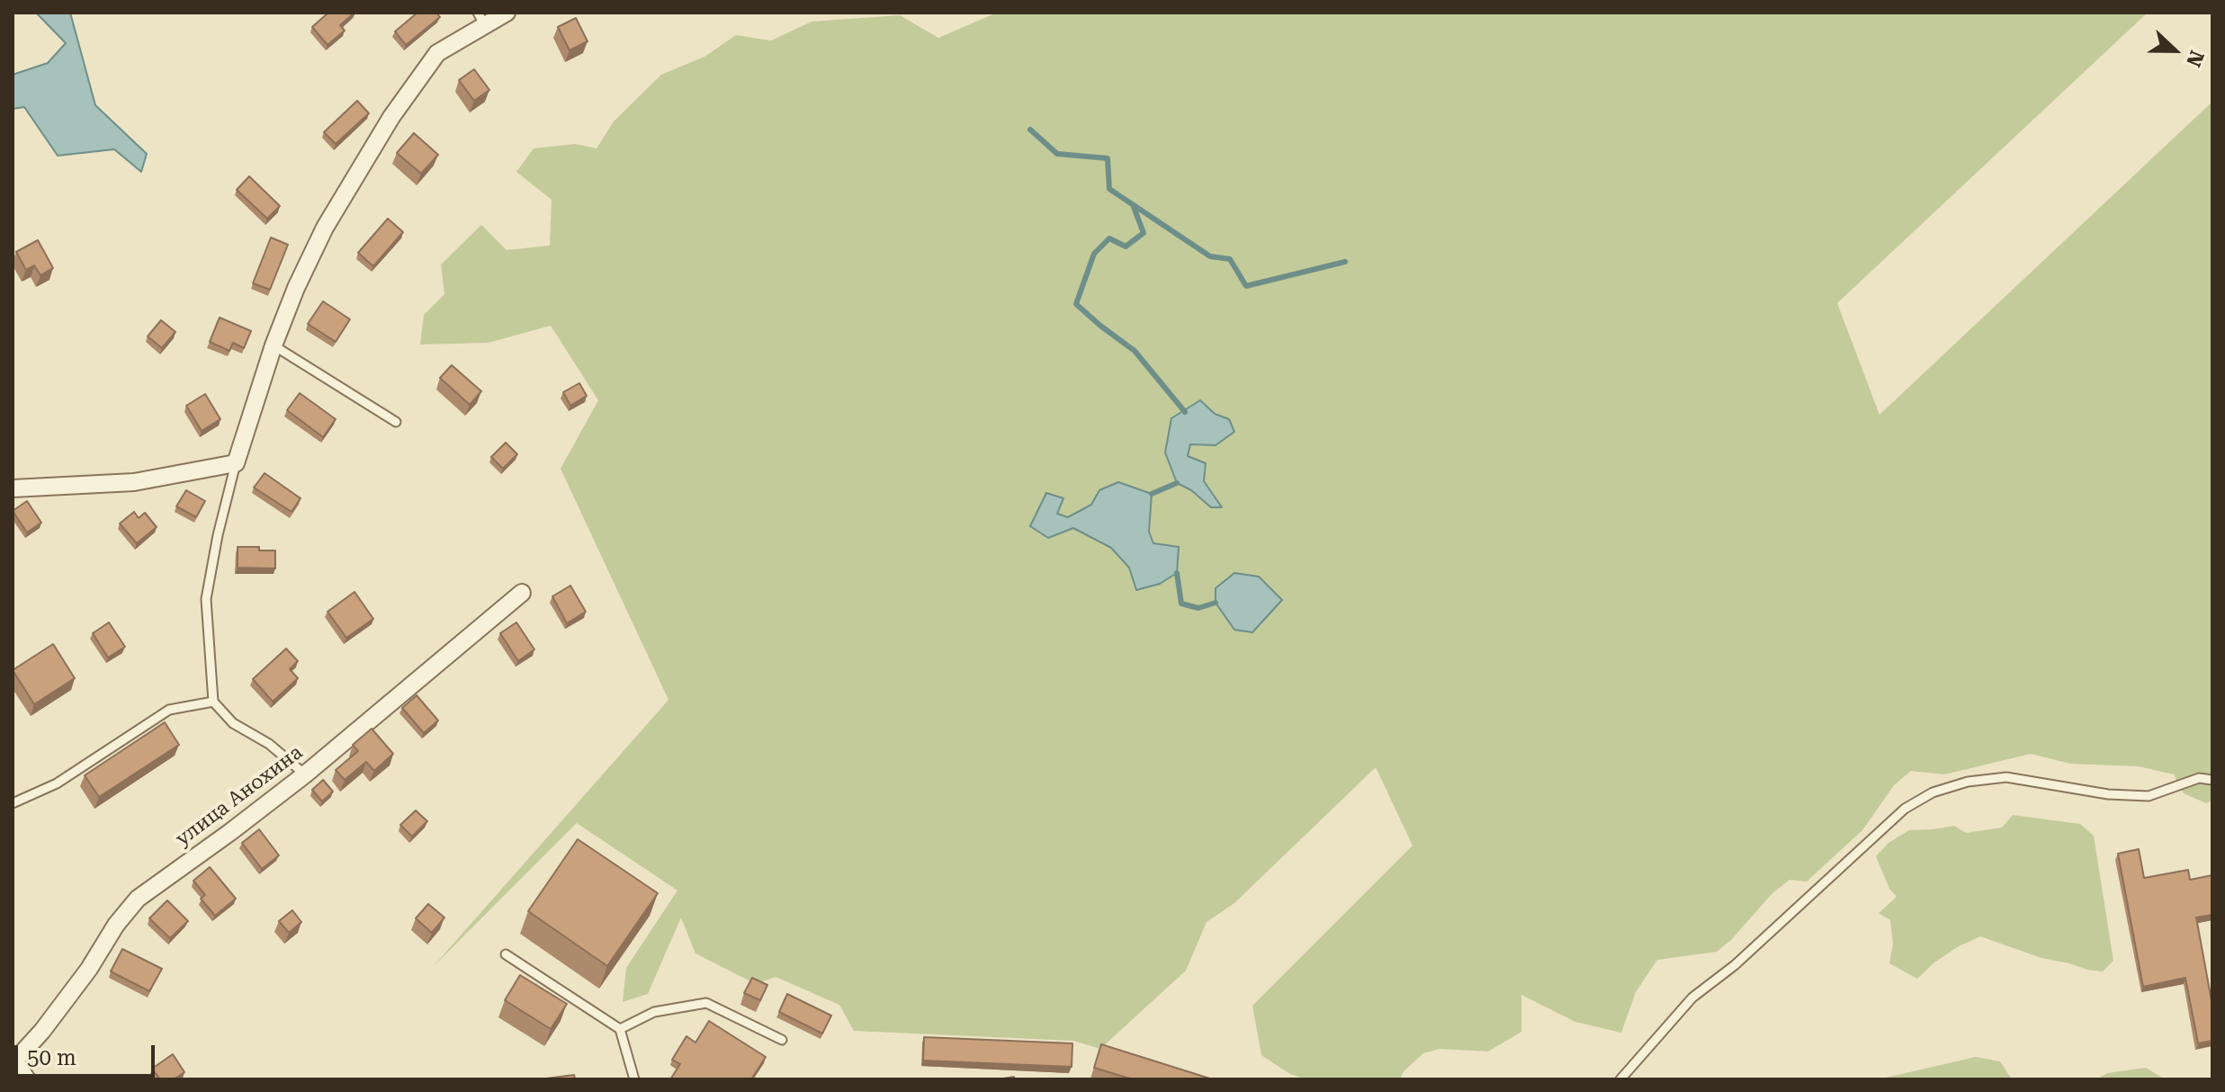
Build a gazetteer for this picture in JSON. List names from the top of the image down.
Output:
{
  "streets": {
    "street": ["улица Анохина"]
  },
  "scale_bar": "50 m",
  "north": "right"
}
